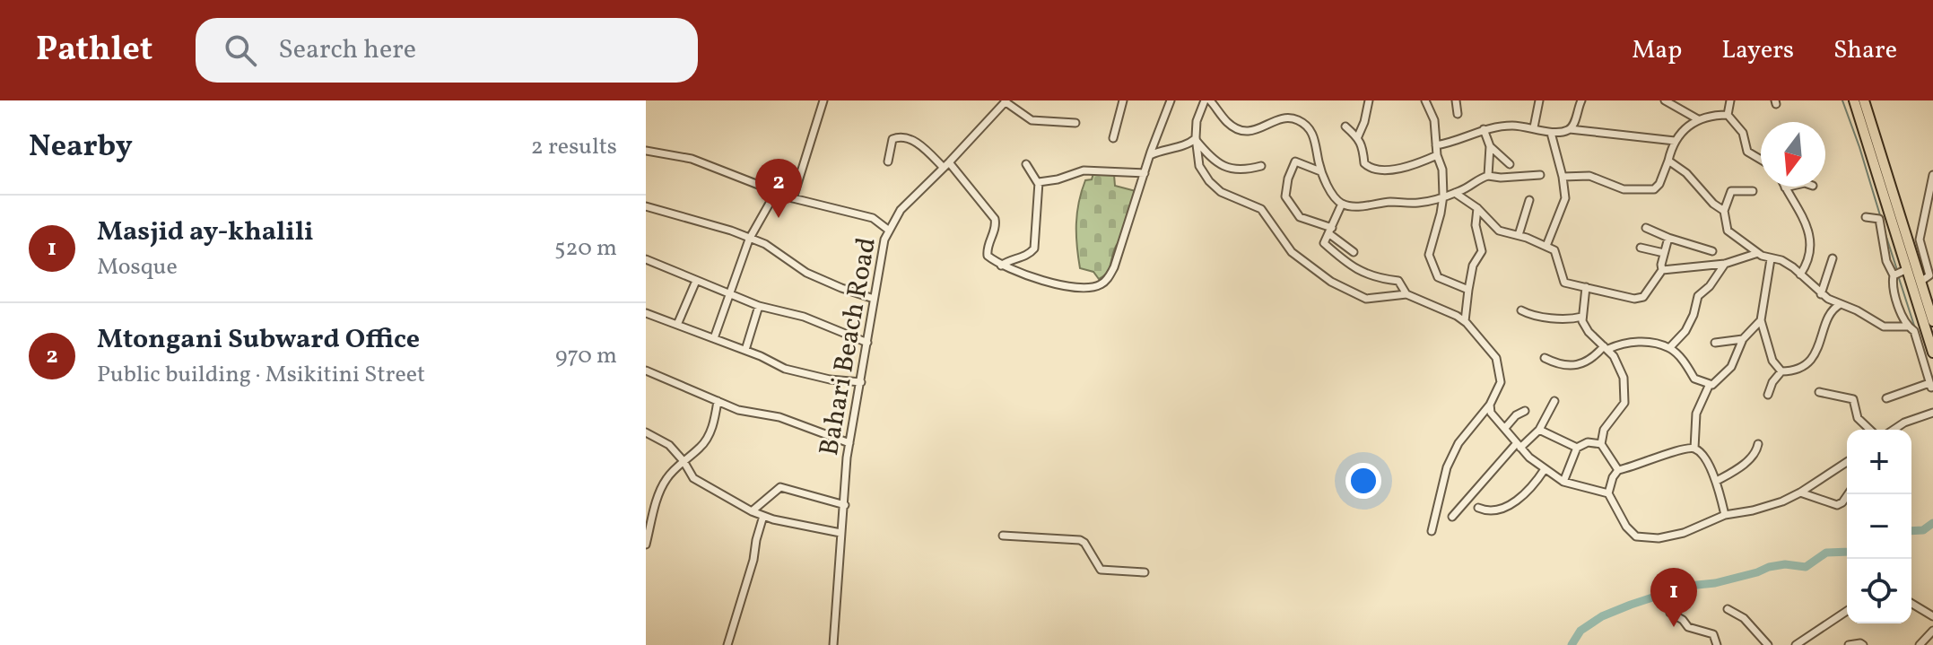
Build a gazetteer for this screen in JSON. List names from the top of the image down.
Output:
{
  "streets": {
    "street": ["Bahari Beach Road"]
  },
  "north": "bottom",
  "page": {
    "header": "Pathlet",
    "search": "Search here",
    "nav": ["Map", "Layers", "Share"],
    "heading": ["Nearby", "2 results"],
    "pins": ["2", "1"],
    "list": [
      {
        "mark": "1",
        "name": "Masjid ay-khalili",
        "note": "Mosque",
        "value": "520 m"
      },
      {
        "mark": "2",
        "name": "Mtongani Subward Office",
        "note": "Public building · Msikitini Street",
        "value": "970 m"
      }
    ],
    "map_buttons": ["+", "−"]
  }
}
